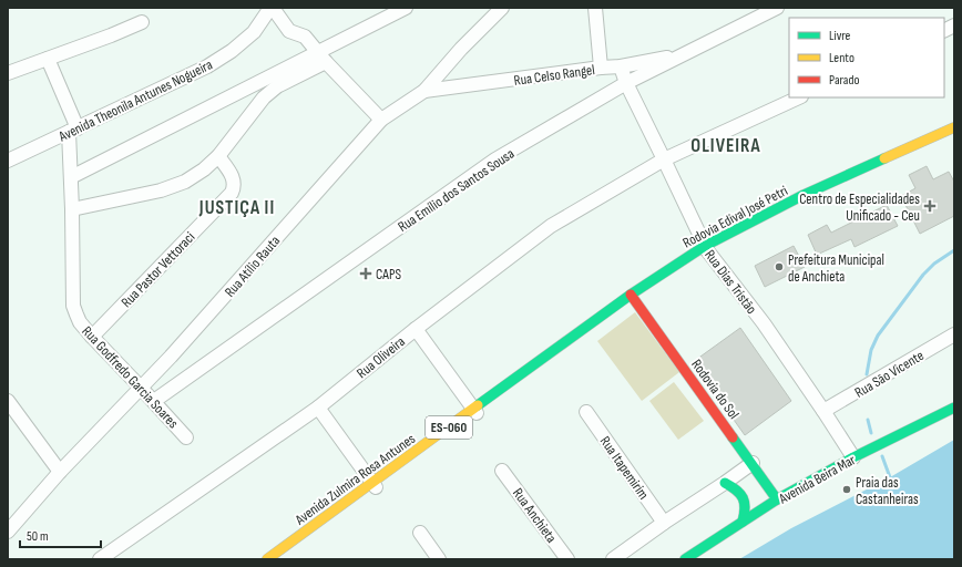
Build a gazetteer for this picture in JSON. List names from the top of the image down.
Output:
{
  "streets": {
    "main road": [
      "Rodovia Edival José Petri",
      "Rodovia do Sol",
      "ES-060",
      "Avenida Zulmira Rosa Antunes",
      "Avenida Beira Mar"
    ],
    "street": [
      "Rua Celso Rangel",
      "Avenida Theonila Antunes Nogueira",
      "Rua Emílio dos Santos Sousa",
      "Rua Atílio Rauta",
      "Rua Pastor Vettoraci",
      "Rua Dias Tristão",
      "Rua Oliveira",
      "Rua São Vicente",
      "Rua Godfredo Garcia Soares",
      "Rua Itapemirim",
      "Rua Anchieta"
    ]
  },
  "crossings": [
    ["Rua Celso Rangel", "Rua Emílio dos Santos Sousa"],
    ["Rua Celso Rangel", "Rua Atílio Rauta"],
    ["Rua Celso Rangel", "Rua Dias Tristão"],
    ["Avenida Theonila Antunes Nogueira", "Rua Atílio Rauta"],
    ["Avenida Theonila Antunes Nogueira", "Rua Godfredo Garcia Soares"],
    ["Rua Emílio dos Santos Sousa", "Rua Dias Tristão"],
    ["Rua Emílio dos Santos Sousa", "Rua Godfredo Garcia Soares"],
    ["Rodovia Edival José Petri", "Rua Dias Tristão"],
    ["Rodovia Edival José Petri", "Rodovia do Sol"],
    ["Rodovia Edival José Petri", "Avenida Zulmira Rosa Antunes"],
    ["Rua Atílio Rauta", "Rua Godfredo Garcia Soares"],
    ["Rua Pastor Vettoraci", "Rua Godfredo Garcia Soares"],
    ["Rua Dias Tristão", "Rua Oliveira"],
    ["Rua Dias Tristão", "Rua São Vicente"],
    ["Rua Dias Tristão", "Avenida Beira Mar"],
    ["Rodovia do Sol", "Avenida Zulmira Rosa Antunes"],
    ["Rodovia do Sol", "Avenida Beira Mar"]
  ],
  "districts": ["OLIVEIRA", "JUSTIÇA II"],
  "places": {
    "health": ["Centro de Especialidades Unificado - Ceu", "CAPS"],
    "other": ["Prefeitura Municipal de Anchieta", "Praia das Castanheiras"]
  },
  "legend": ["Livre", "Lento", "Parado"],
  "scale_bar": "50 m"
}
